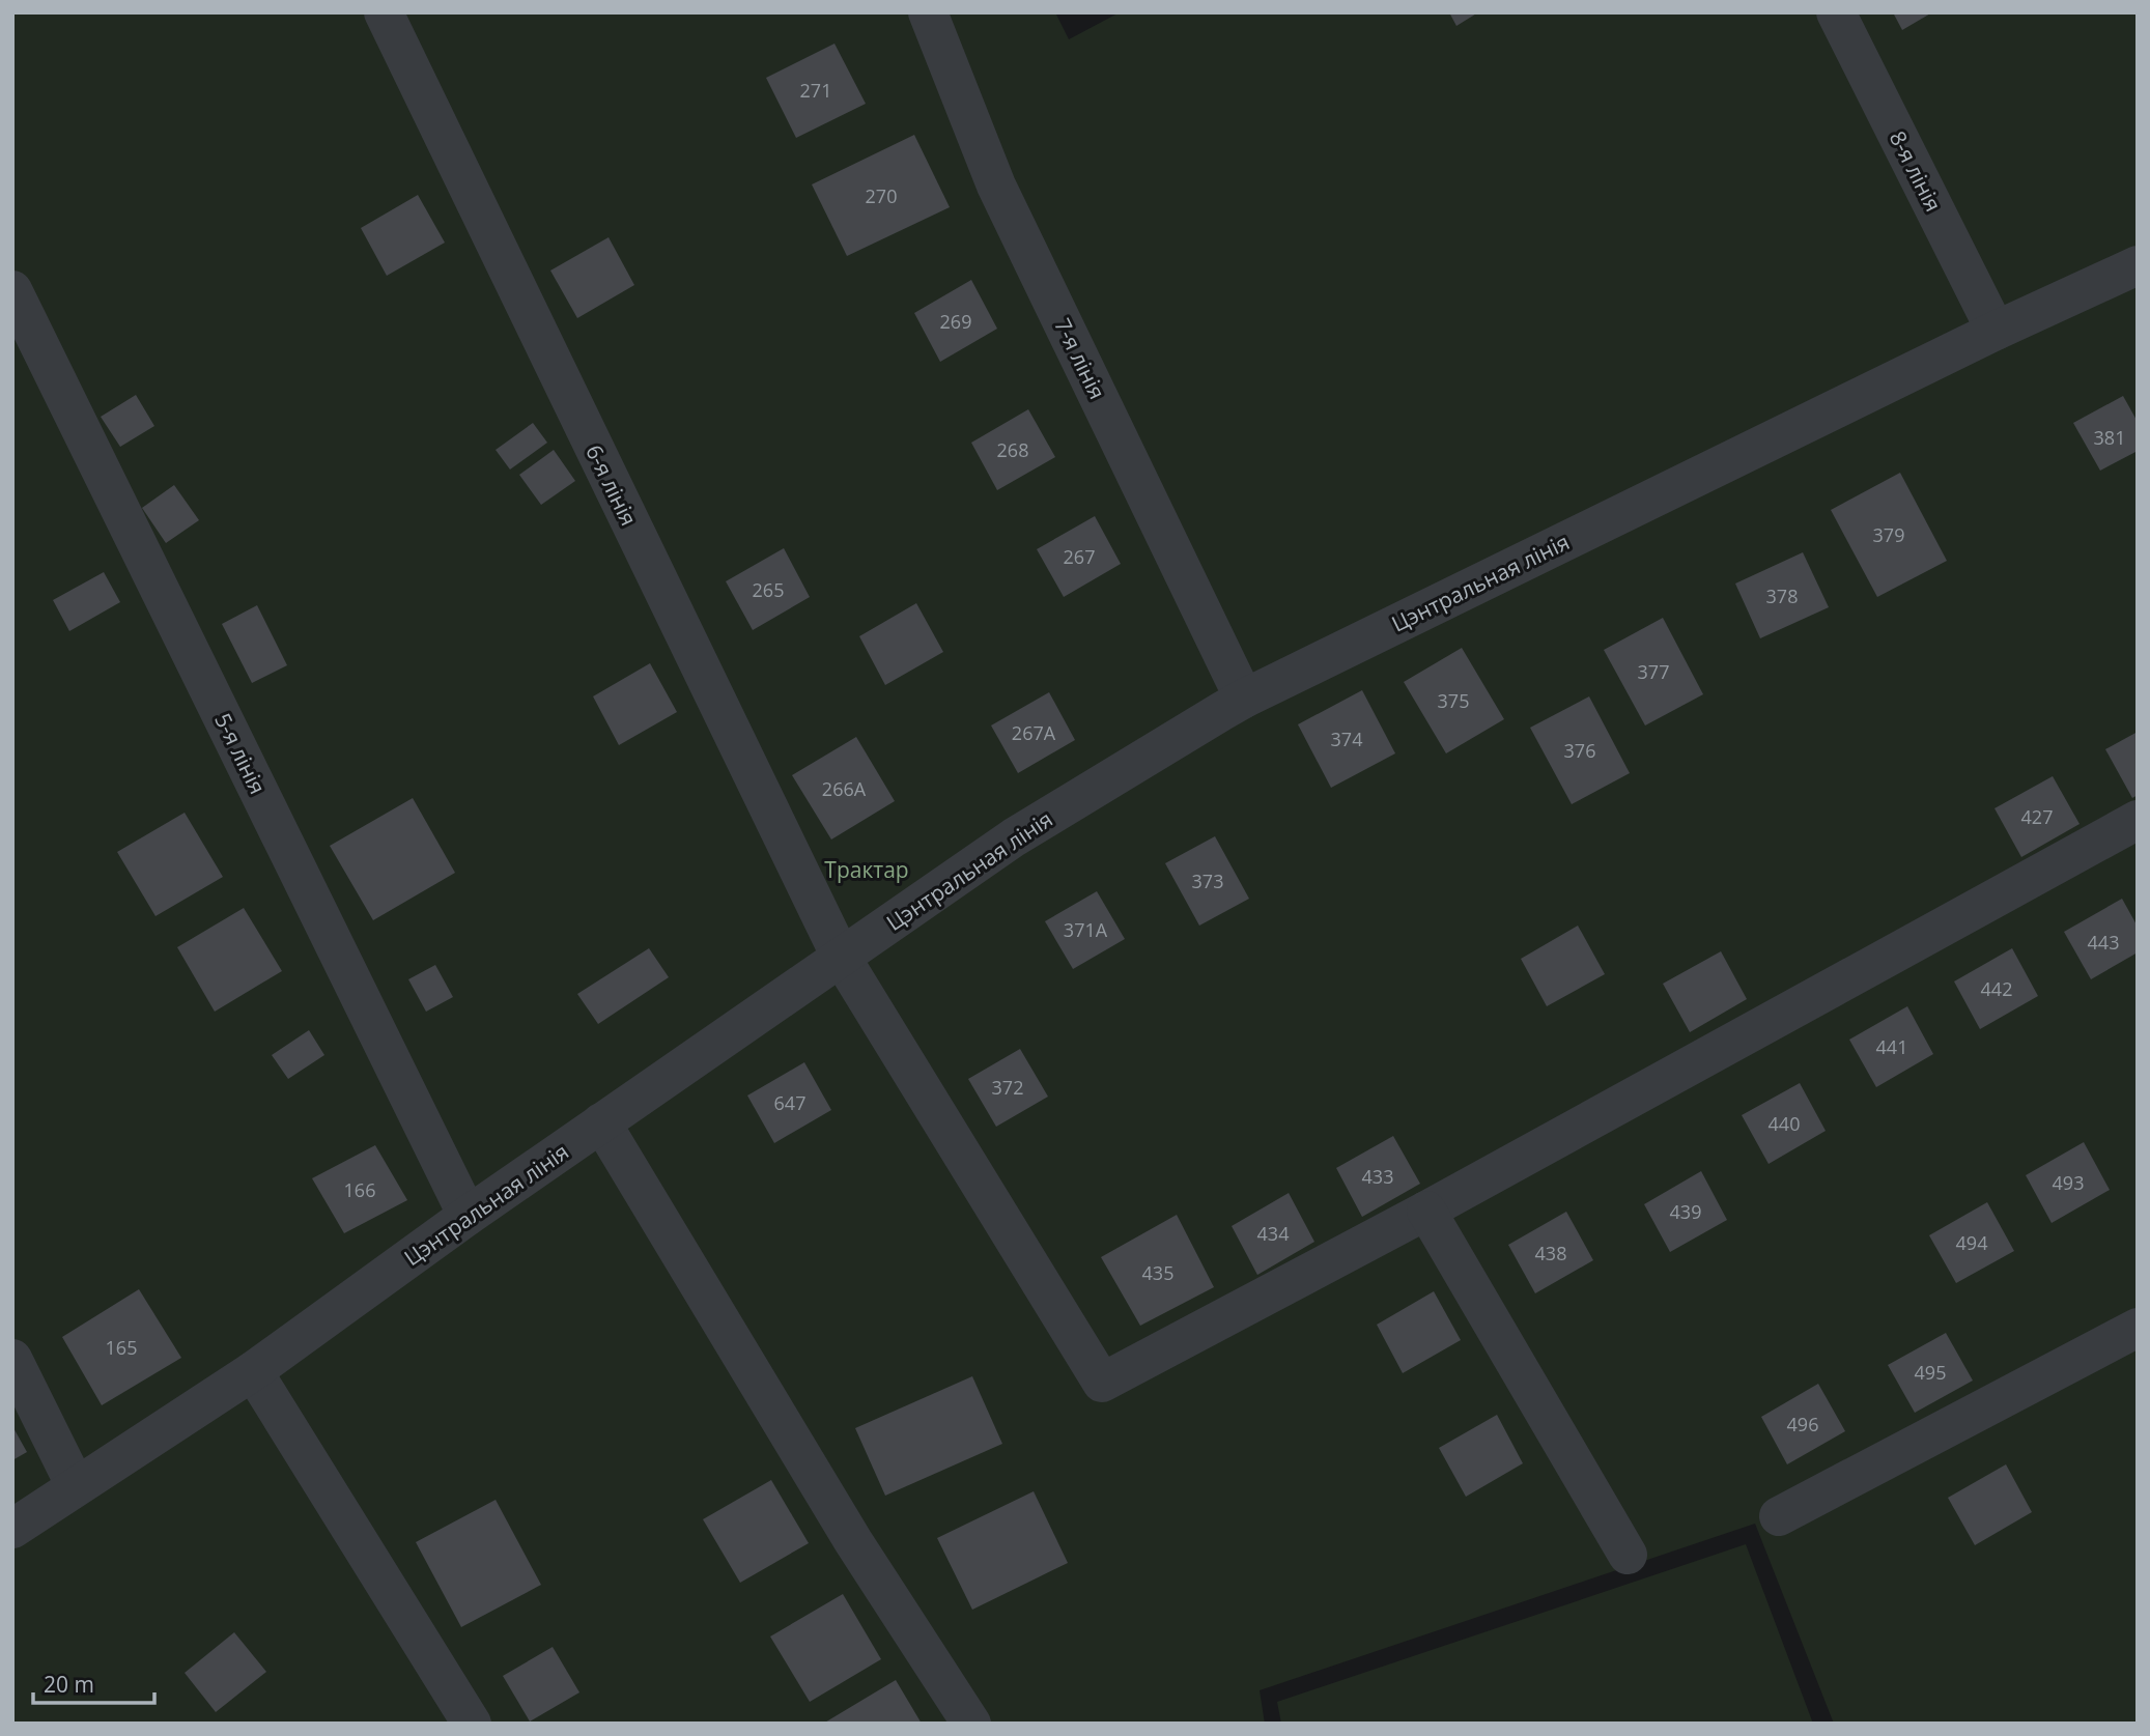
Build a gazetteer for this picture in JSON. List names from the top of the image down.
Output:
{
  "streets": {
    "street": [
      "8-я лінія",
      "7-я лінія",
      "6-я лінія",
      "Цэнтральная лінія",
      "5-я лінія"
    ]
  },
  "crossings": [
    ["8-я лінія", "Цэнтральная лінія"],
    ["7-я лінія", "Цэнтральная лінія"],
    ["6-я лінія", "Цэнтральная лінія"],
    ["Цэнтральная лінія", "5-я лінія"]
  ],
  "parks": ["Трактар"],
  "house_numbers": [
    "271",
    "270",
    "269",
    "381",
    "268",
    "379",
    "267",
    "265",
    "378",
    "377",
    "375",
    "267А",
    "374",
    "376",
    "266А",
    "427",
    "373",
    "371А",
    "443",
    "442",
    "441",
    "372",
    "647",
    "440",
    "433",
    "493",
    "166",
    "439",
    "434",
    "494",
    "438",
    "435",
    "165",
    "495",
    "496"
  ],
  "scale_bar": "20 m"
}
